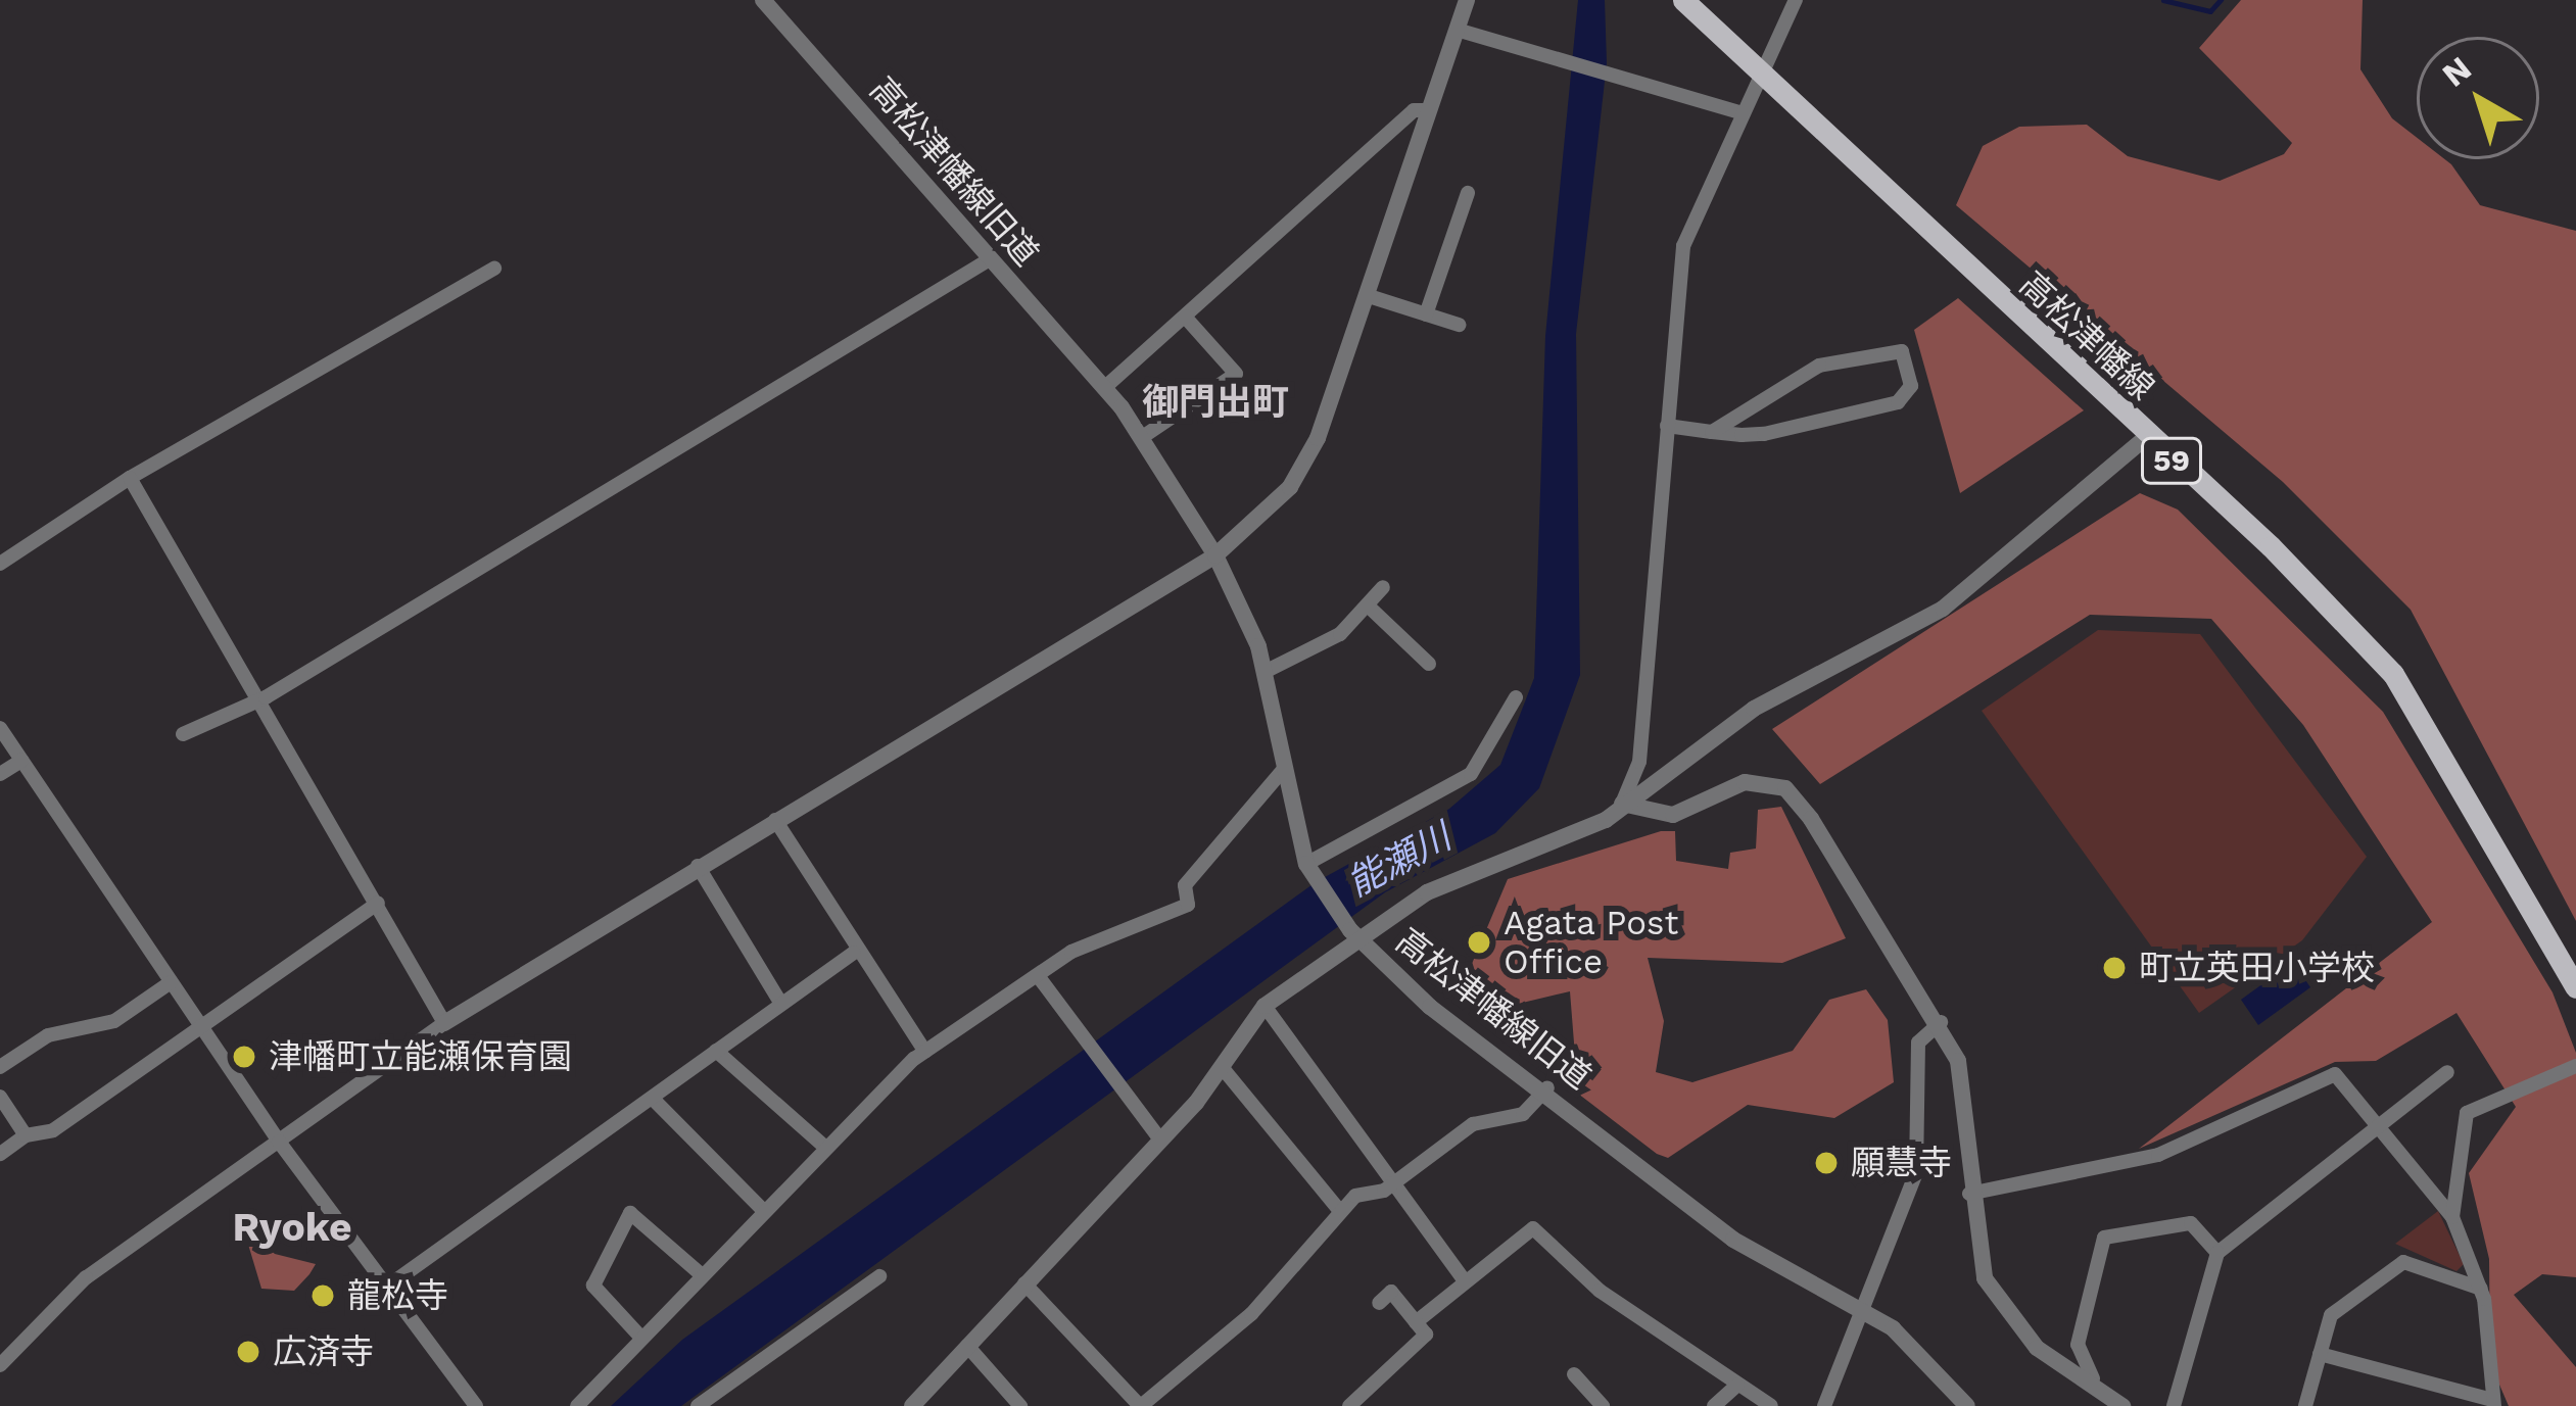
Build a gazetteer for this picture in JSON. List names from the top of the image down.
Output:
{
  "streets": {
    "main road": ["高松津幡線", "59"],
    "street": ["高松津幡線旧道"]
  },
  "districts": ["御門出町", "Ryoke"],
  "water": ["能瀬川"],
  "places": [
    "Agata Post Office",
    "町立英田小学校",
    "津幡町立能瀬保育園",
    "願慧寺",
    "龍松寺",
    "広済寺"
  ],
  "north": "top left"
}
